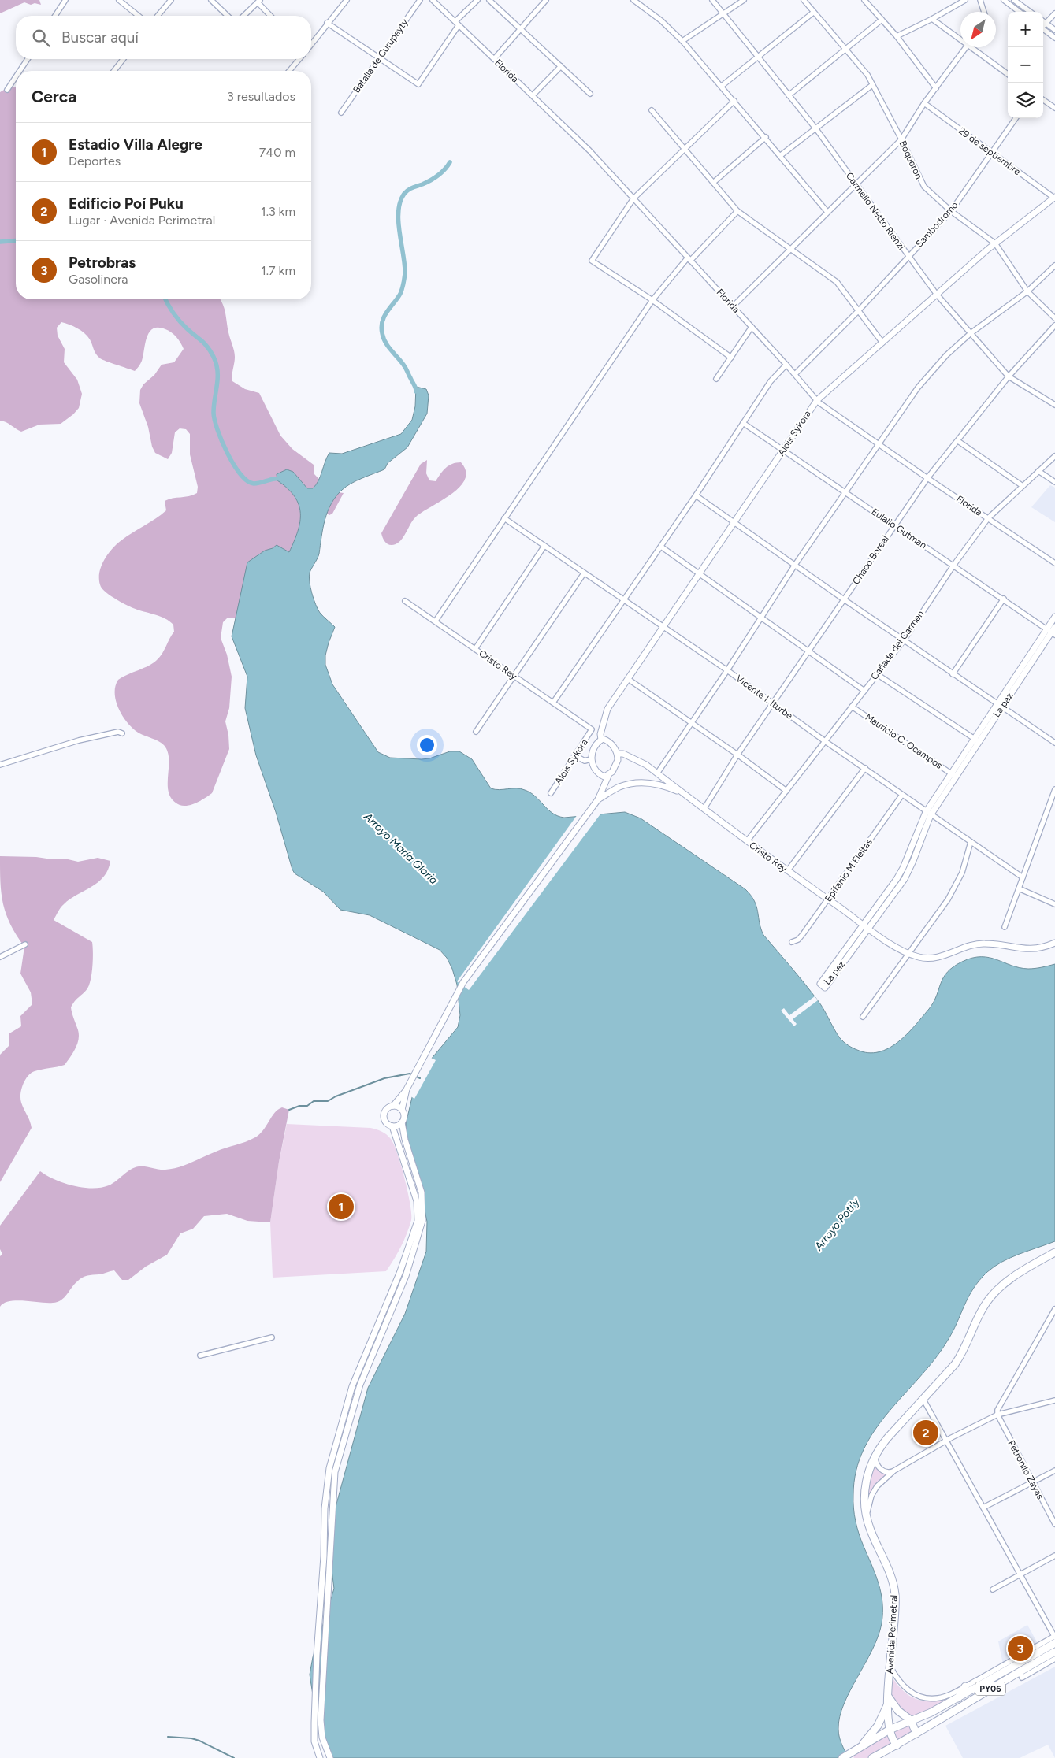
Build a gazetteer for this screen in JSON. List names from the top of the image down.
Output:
{
  "streets": {
    "main road": ["Avenida Perimetral", "PY06"],
    "street": [
      "Batalla de Curupayty",
      "Florida",
      "29 de septiembre",
      "Boqueron",
      "Carmello Netto Rienzi",
      "Sambodromo",
      "Alois Sykora",
      "Eulalio Gutman",
      "Chaco Boreal",
      "Cañada del Carmen",
      "Cristo Rey",
      "Vicente I. Iturbe",
      "La paz",
      "Mauricio C. Ocampos",
      "Epifanio M Fleitas",
      "Petronilo Zayas"
    ]
  },
  "crossings": [
    ["Florida", "Sambodromo"],
    ["Florida", "Alois Sykora"],
    ["Florida", "Chaco Boreal"],
    ["Florida", "Cañada del Carmen"],
    ["29 de septiembre", "Sambodromo"],
    ["29 de septiembre", "Alois Sykora"],
    ["Boqueron", "Sambodromo"],
    ["Boqueron", "Alois Sykora"],
    ["Carmello Netto Rienzi", "Sambodromo"],
    ["Carmello Netto Rienzi", "Alois Sykora"],
    ["Carmello Netto Rienzi", "Chaco Boreal"],
    ["Alois Sykora", "Eulalio Gutman"],
    ["Alois Sykora", "Cristo Rey"],
    ["Alois Sykora", "Vicente I. Iturbe"],
    ["Eulalio Gutman", "Chaco Boreal"],
    ["Eulalio Gutman", "Cañada del Carmen"],
    ["Eulalio Gutman", "La paz"],
    ["Chaco Boreal", "Cristo Rey"],
    ["Chaco Boreal", "Vicente I. Iturbe"],
    ["Cañada del Carmen", "Cristo Rey"],
    ["Cañada del Carmen", "Vicente I. Iturbe"],
    ["Cañada del Carmen", "Mauricio C. Ocampos"],
    ["Cristo Rey", "La paz"],
    ["Cristo Rey", "Epifanio M Fleitas"],
    ["Vicente I. Iturbe", "La paz"],
    ["Vicente I. Iturbe", "Epifanio M Fleitas"],
    ["La paz", "Mauricio C. Ocampos"],
    ["Avenida Perimetral", "PY06"]
  ],
  "water": ["Arroyo María Gloria", "Arroyo Poti'y"],
  "north": "bottom left",
  "page": {
    "map_buttons": ["+", "−"],
    "search": "Buscar aquí",
    "heading": ["Cerca", "3 resultados"],
    "list": [
      {
        "mark": "1",
        "name": "Estadio Villa Alegre",
        "note": "Deportes",
        "value": "740 m"
      },
      {
        "mark": "2",
        "name": "Edificio Poí Puku",
        "note": "Lugar · Avenida Perimetral",
        "value": "1.3 km"
      },
      {
        "mark": "3",
        "name": "Petrobras",
        "note": "Gasolinera",
        "value": "1.7 km"
      }
    ],
    "pins": ["1", "2", "3"]
  }
}
